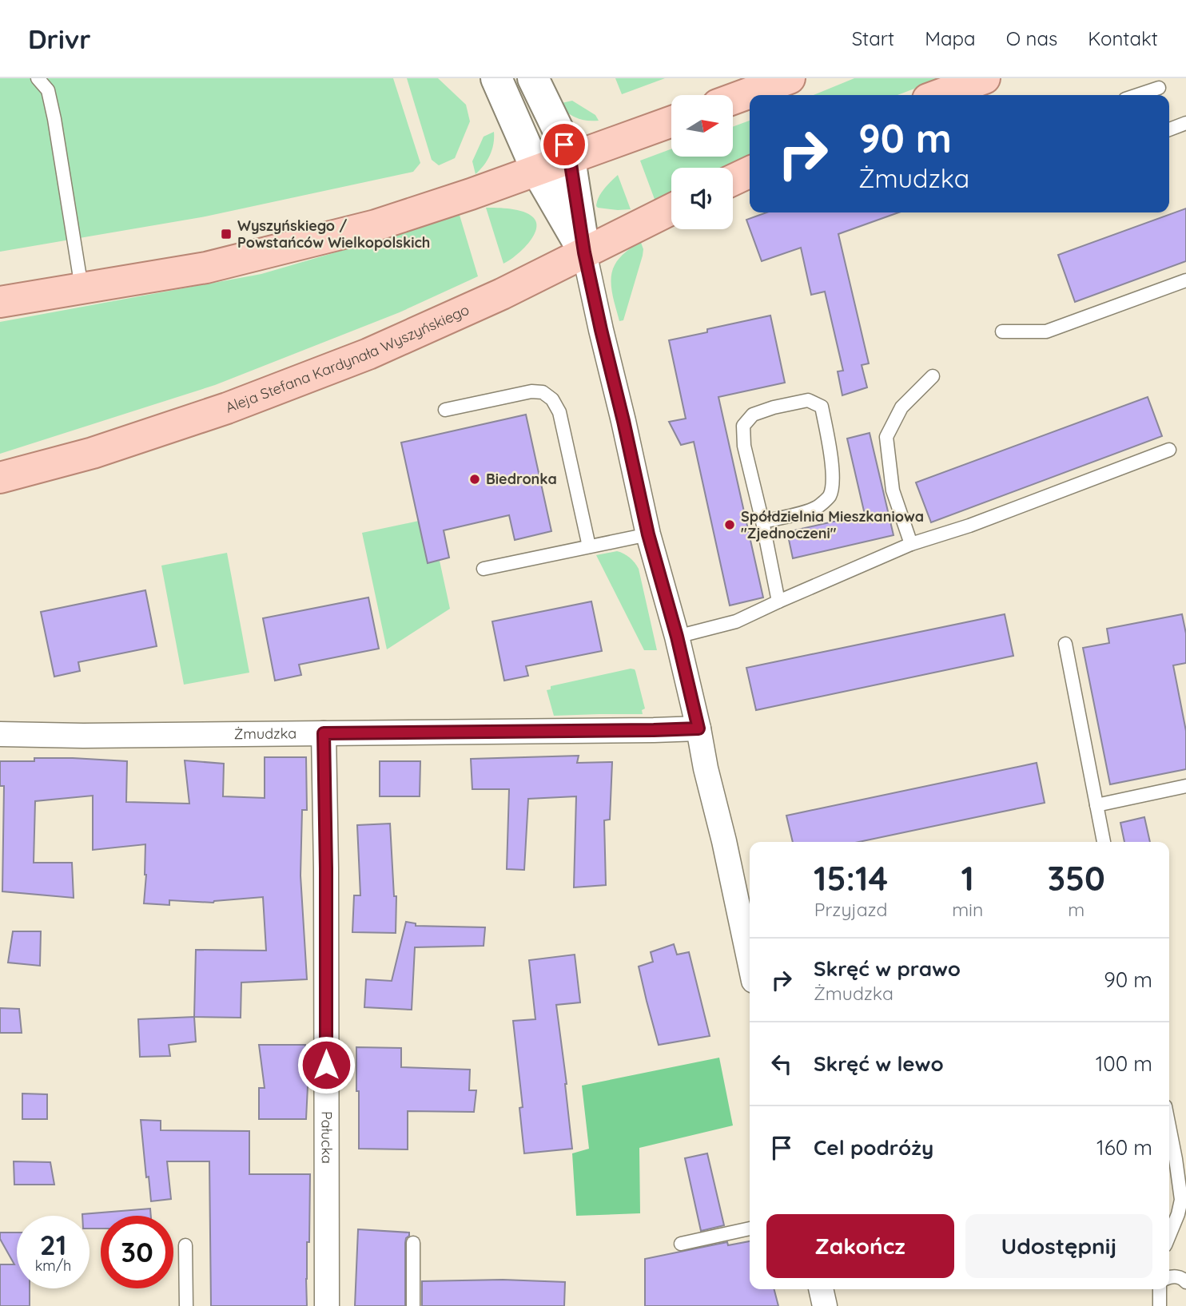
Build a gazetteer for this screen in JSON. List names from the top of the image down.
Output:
{
  "streets": {
    "main road": ["Aleja Stefana Kardynała Wyszyńskiego"],
    "street": ["Żmudzka", "Pałucka"]
  },
  "crossings": [
    ["Żmudzka", "Pałucka"]
  ],
  "places": {
    "transit": ["Wyszyńskiego / Powstańców Wielkopolskich"],
    "other": ["Biedronka", "Spółdzielnia Mieszkaniowa \"Zjednoczeni\""]
  },
  "north": "right",
  "page": {
    "header": "Drivr",
    "nav": [
      "Start",
      "Mapa",
      "O nas",
      "Kontakt"
    ],
    "turn": ["90 m", "Żmudzka"],
    "eta": [
      "15:14",
      "Przyjazd",
      "1",
      "min",
      "350",
      "m"
    ],
    "list": [
      {
        "name": "Skręć w prawo",
        "note": "Żmudzka",
        "value": "90 m"
      },
      {
        "name": "Skręć w lewo",
        "value": "100 m"
      },
      {
        "name": "Cel podróży",
        "value": "160 m"
      }
    ],
    "buttons": ["Zakończ", "Udostępnij"],
    "speed": "21 km/h",
    "limit": "30"
  }
}
